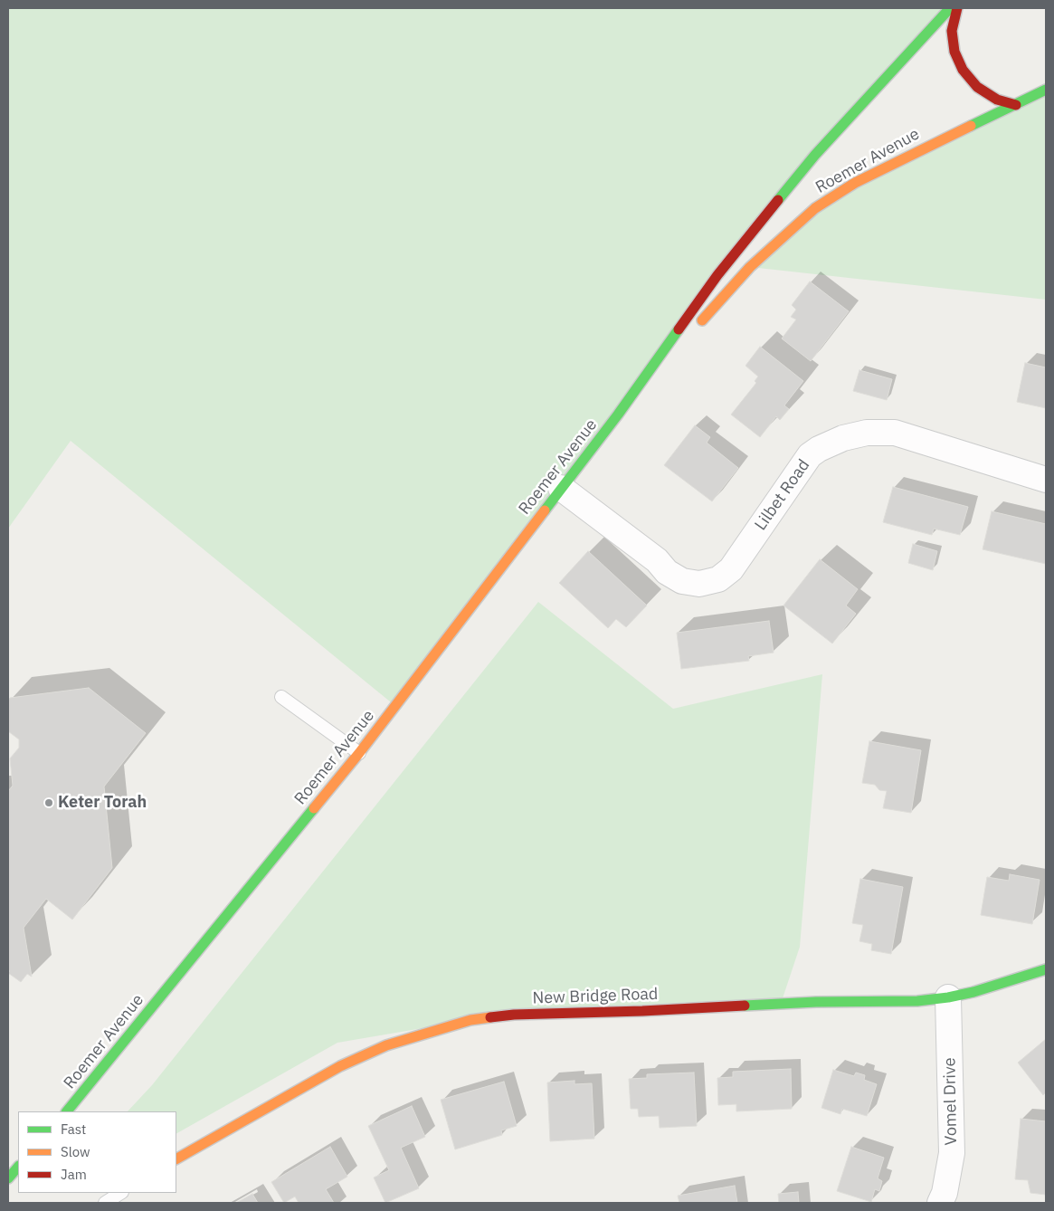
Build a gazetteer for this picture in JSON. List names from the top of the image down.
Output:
{
  "streets": {
    "main road": ["Roemer Avenue", "New Bridge Road"],
    "street": ["Lilbet Road", "Vomel Drive"]
  },
  "crossings": [
    ["Roemer Avenue", "Lilbet Road"],
    ["New Bridge Road", "Vomel Drive"]
  ],
  "places": ["Keter Torah"],
  "legend": ["Fast", "Slow", "Jam"]
}
